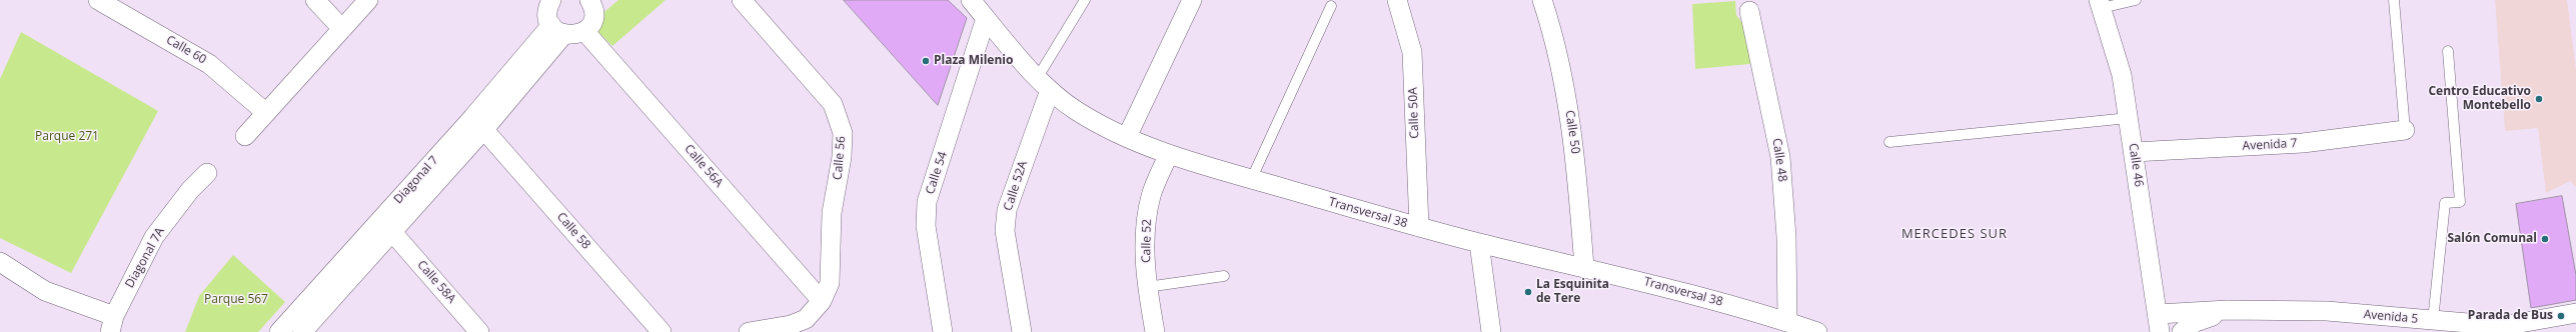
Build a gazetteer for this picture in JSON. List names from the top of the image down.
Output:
{
  "streets": {
    "street": [
      "Calle 60",
      "Calle 50A",
      "Calle 50",
      "Avenida 7",
      "Calle 56",
      "Calle 48",
      "Calle 46",
      "Calle 56A",
      "Calle 54",
      "Diagonal 7",
      "Calle 52A",
      "Transversal 38",
      "Calle 58",
      "Calle 52",
      "Diagonal 7A",
      "Calle 58A",
      "Avenida 5"
    ]
  },
  "crossings": [
    ["Calle 50A", "Transversal 38"],
    ["Calle 50", "Transversal 38"],
    ["Avenida 7", "Calle 46"],
    ["Calle 56", "Calle 56A"],
    ["Calle 48", "Transversal 38"],
    ["Calle 46", "Avenida 5"],
    ["Calle 54", "Transversal 38"],
    ["Diagonal 7", "Calle 58"],
    ["Diagonal 7", "Calle 58A"],
    ["Calle 52A", "Transversal 38"],
    ["Transversal 38", "Calle 52"]
  ],
  "districts": ["MERCEDES SUR"],
  "parks": ["Parque 271", "Parque 567"],
  "places": [
    "Plaza Milenio",
    "Centro Educativo Montebello",
    "Salón Comunal",
    "La Esquinita de Tere",
    "Parada de Bus"
  ]
}
